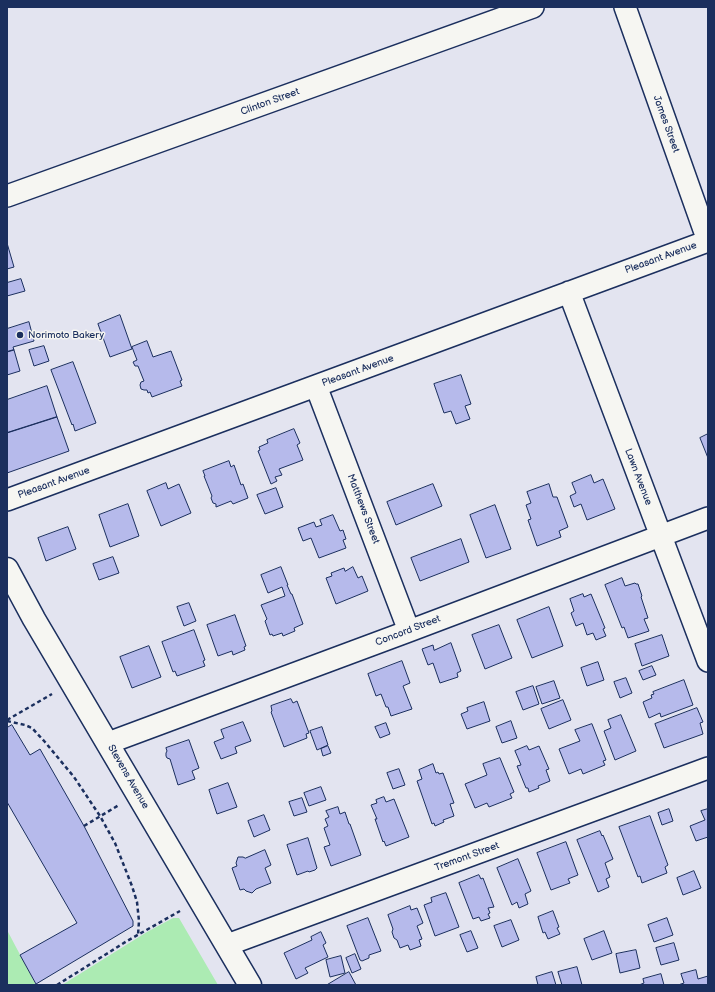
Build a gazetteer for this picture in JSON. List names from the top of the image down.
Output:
{
  "streets": {
    "main road": ["Stevens Avenue"],
    "street": [
      "Clinton Street",
      "James Street",
      "Pleasant Avenue",
      "Lawn Avenue",
      "Matthews Street",
      "Concord Street",
      "Tremont Street"
    ]
  },
  "crossings": [
    ["James Street", "Pleasant Avenue"],
    ["Pleasant Avenue", "Lawn Avenue"],
    ["Pleasant Avenue", "Matthews Street"],
    ["Lawn Avenue", "Concord Street"],
    ["Matthews Street", "Concord Street"],
    ["Concord Street", "Stevens Avenue"],
    ["Stevens Avenue", "Tremont Street"]
  ],
  "places": ["Norimoto Bakery"]
}
